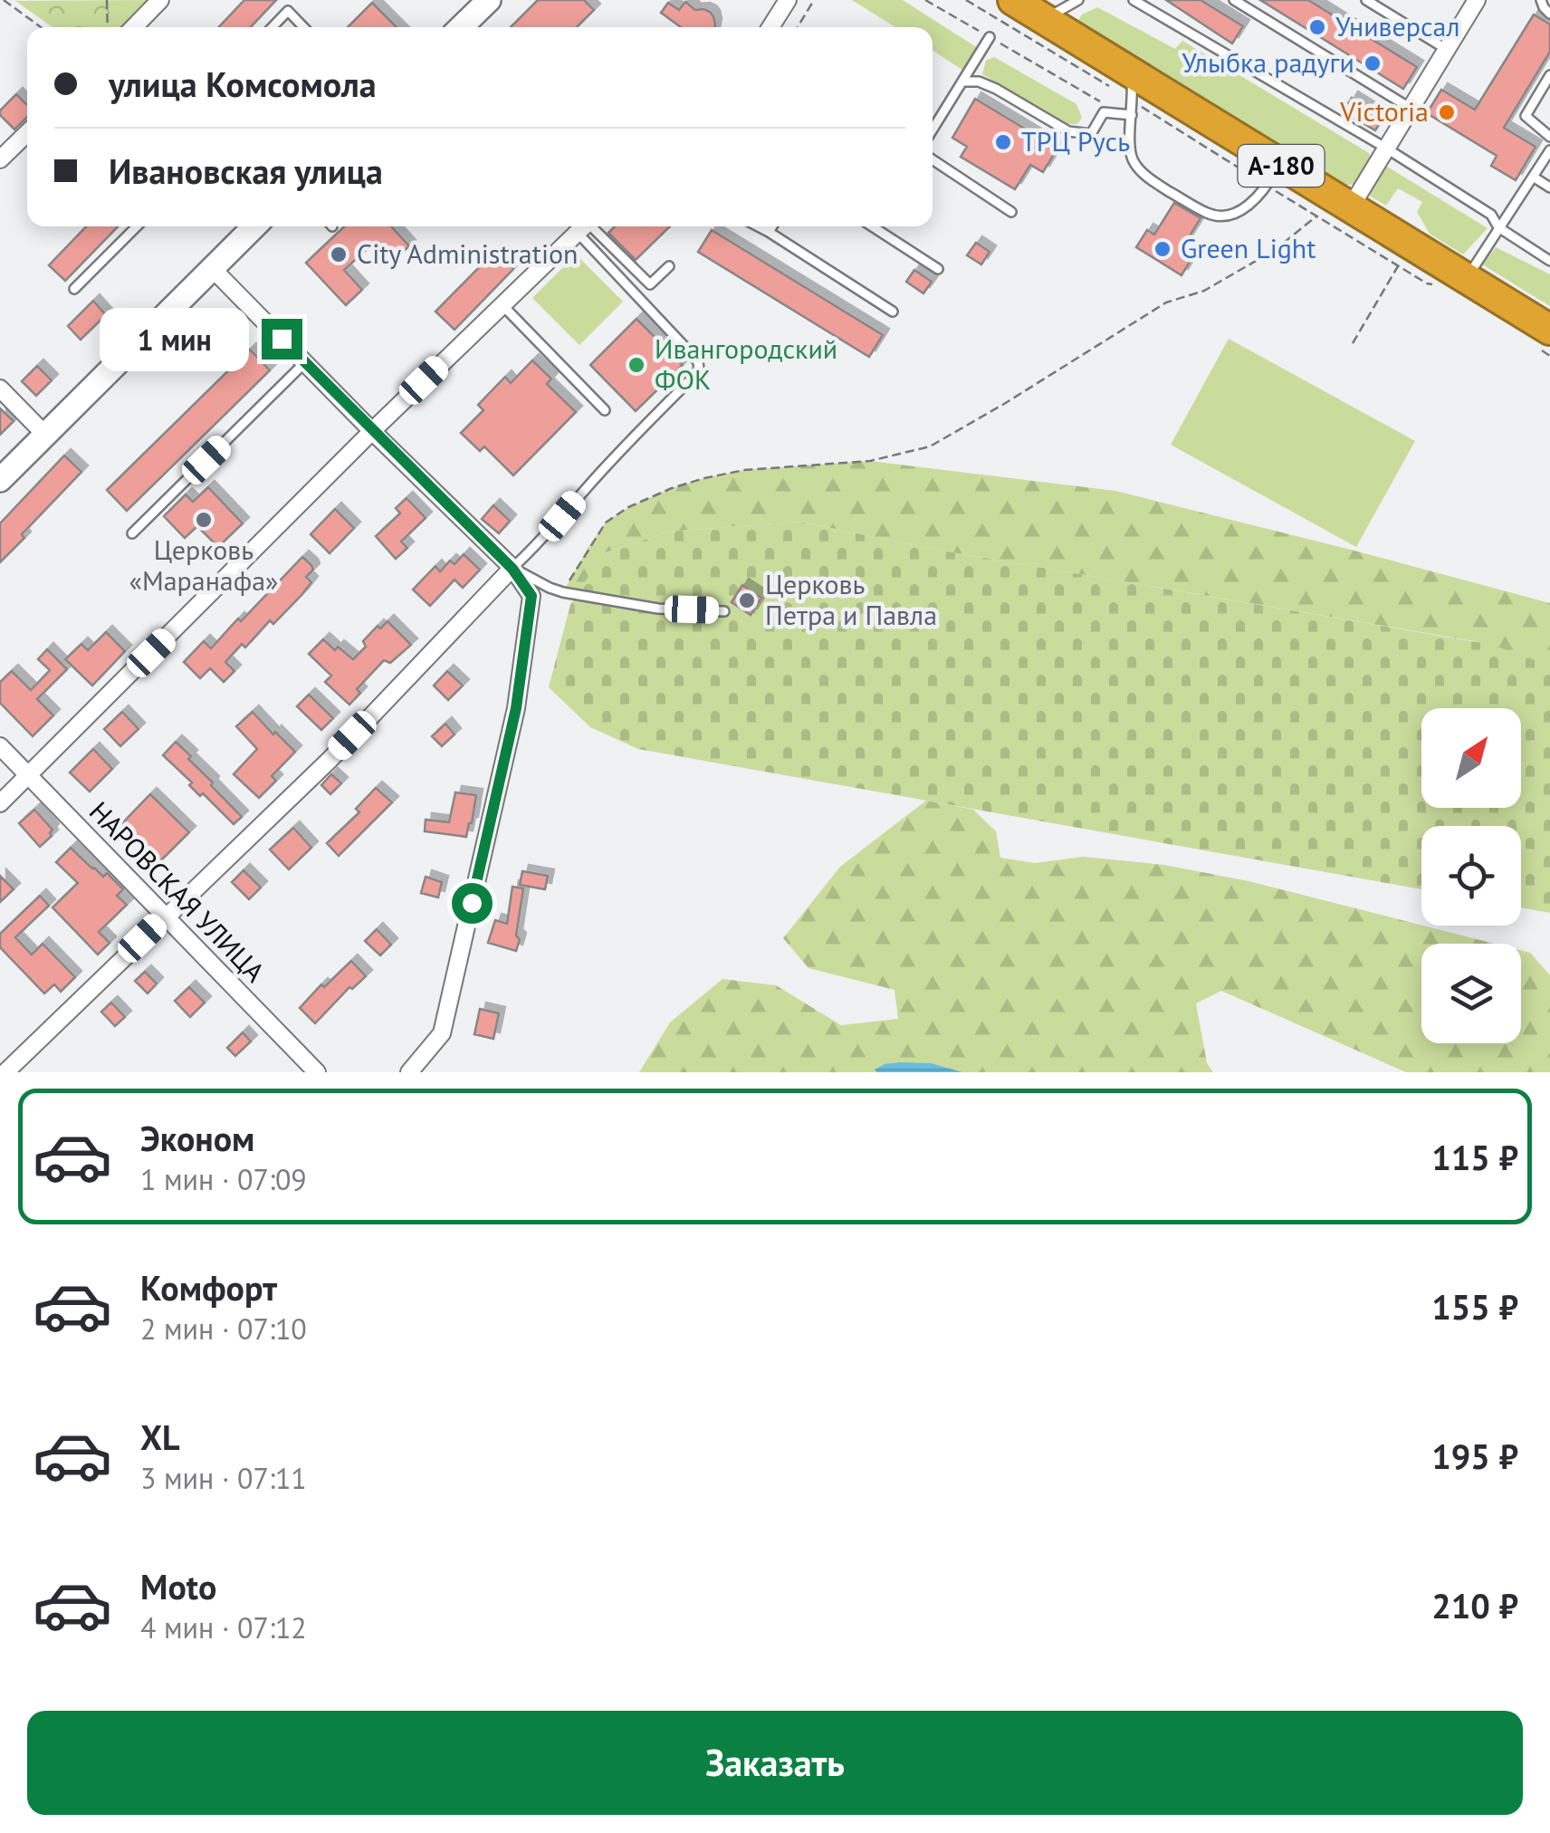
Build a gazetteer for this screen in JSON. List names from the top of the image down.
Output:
{
  "streets": {
    "highway": ["А-180"],
    "street": ["НАРОВСКАЯ УЛИЦА"]
  },
  "places": [
    "Универсал",
    "Улыбка радуги",
    "Victoria",
    "ТРЦ Русь",
    "Green Light",
    "City Administration",
    "Ивангородский ФОК",
    "Церковь «Маранафа»",
    "Церковь Петра и Павла"
  ],
  "north": "top right",
  "page": {
    "banner": ["улица Комсомола", "Ивановская улица"],
    "bubble": "1 мин",
    "list": [
      {
        "name": "Эконом",
        "note": "1 мин · 07:09",
        "value": "115 ₽"
      },
      {
        "name": "Комфорт",
        "note": "2 мин · 07:10",
        "value": "155 ₽"
      },
      {
        "name": "XL",
        "note": "3 мин · 07:11",
        "value": "195 ₽"
      },
      {
        "name": "Moto",
        "note": "4 мин · 07:12",
        "value": "210 ₽"
      }
    ],
    "buttons": "Заказать"
  }
}
